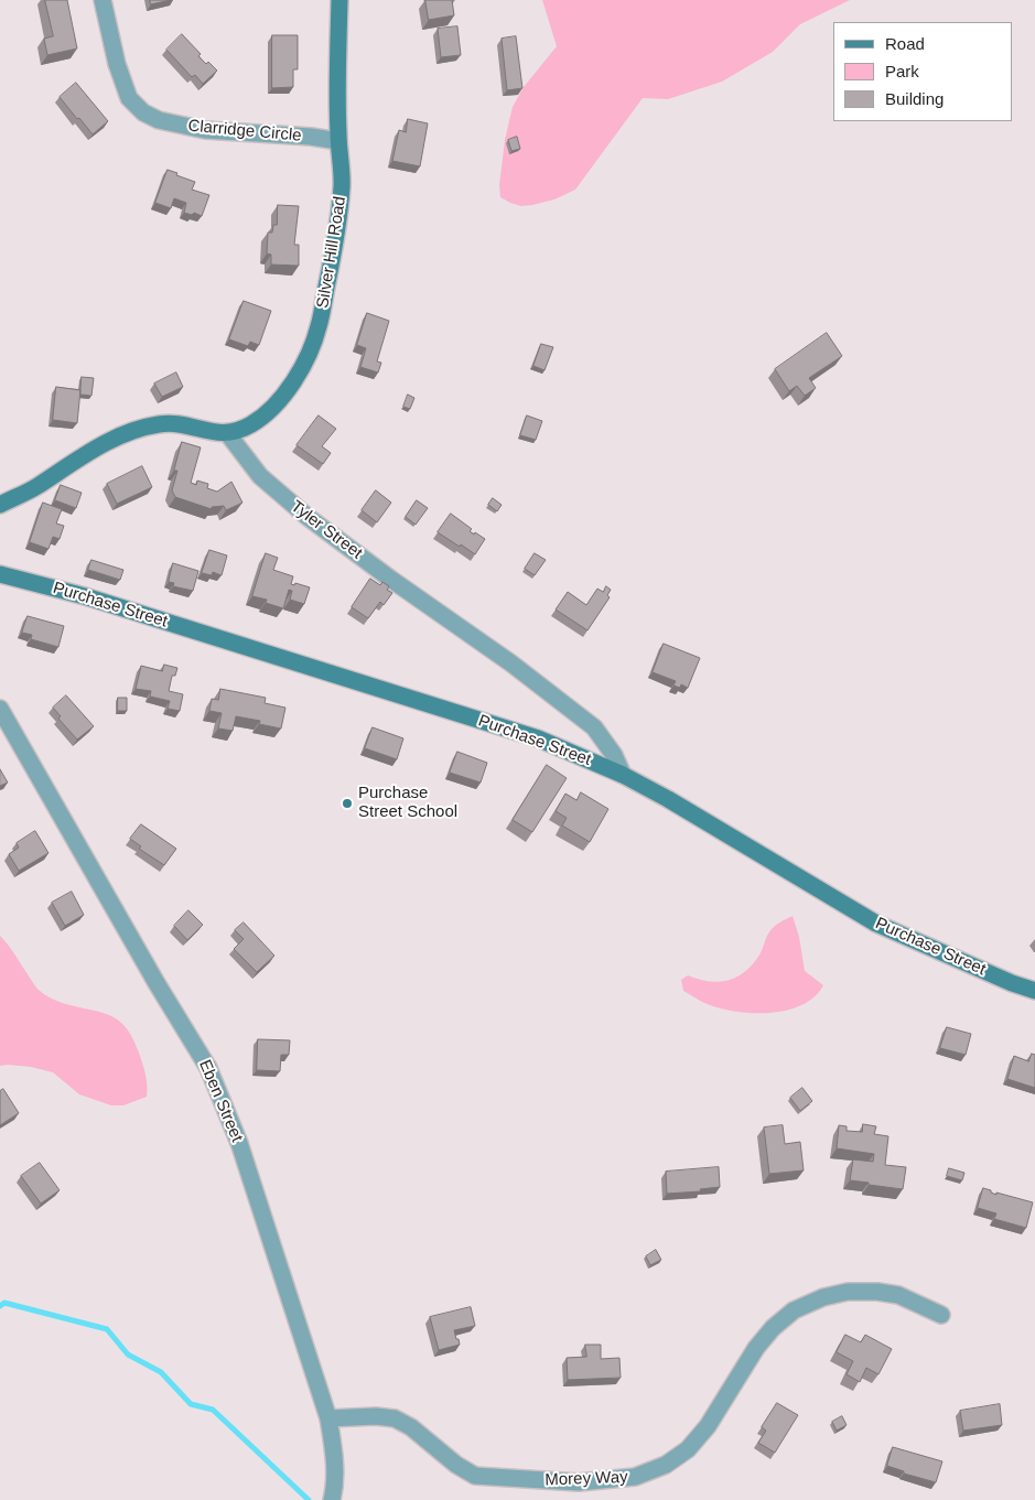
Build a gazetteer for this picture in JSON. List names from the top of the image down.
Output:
{
  "streets": {
    "main road": ["Silver Hill Road", "Purchase Street"],
    "street": [
      "Clarridge Circle",
      "Tyler Street",
      "Eben Street",
      "Morey Way"
    ]
  },
  "crossings": [
    ["Clarridge Circle", "Silver Hill Road"],
    ["Silver Hill Road", "Tyler Street"],
    ["Tyler Street", "Purchase Street"],
    ["Eben Street", "Morey Way"]
  ],
  "places": ["Purchase Street School"],
  "legend": ["Road", "Park", "Building"]
}
